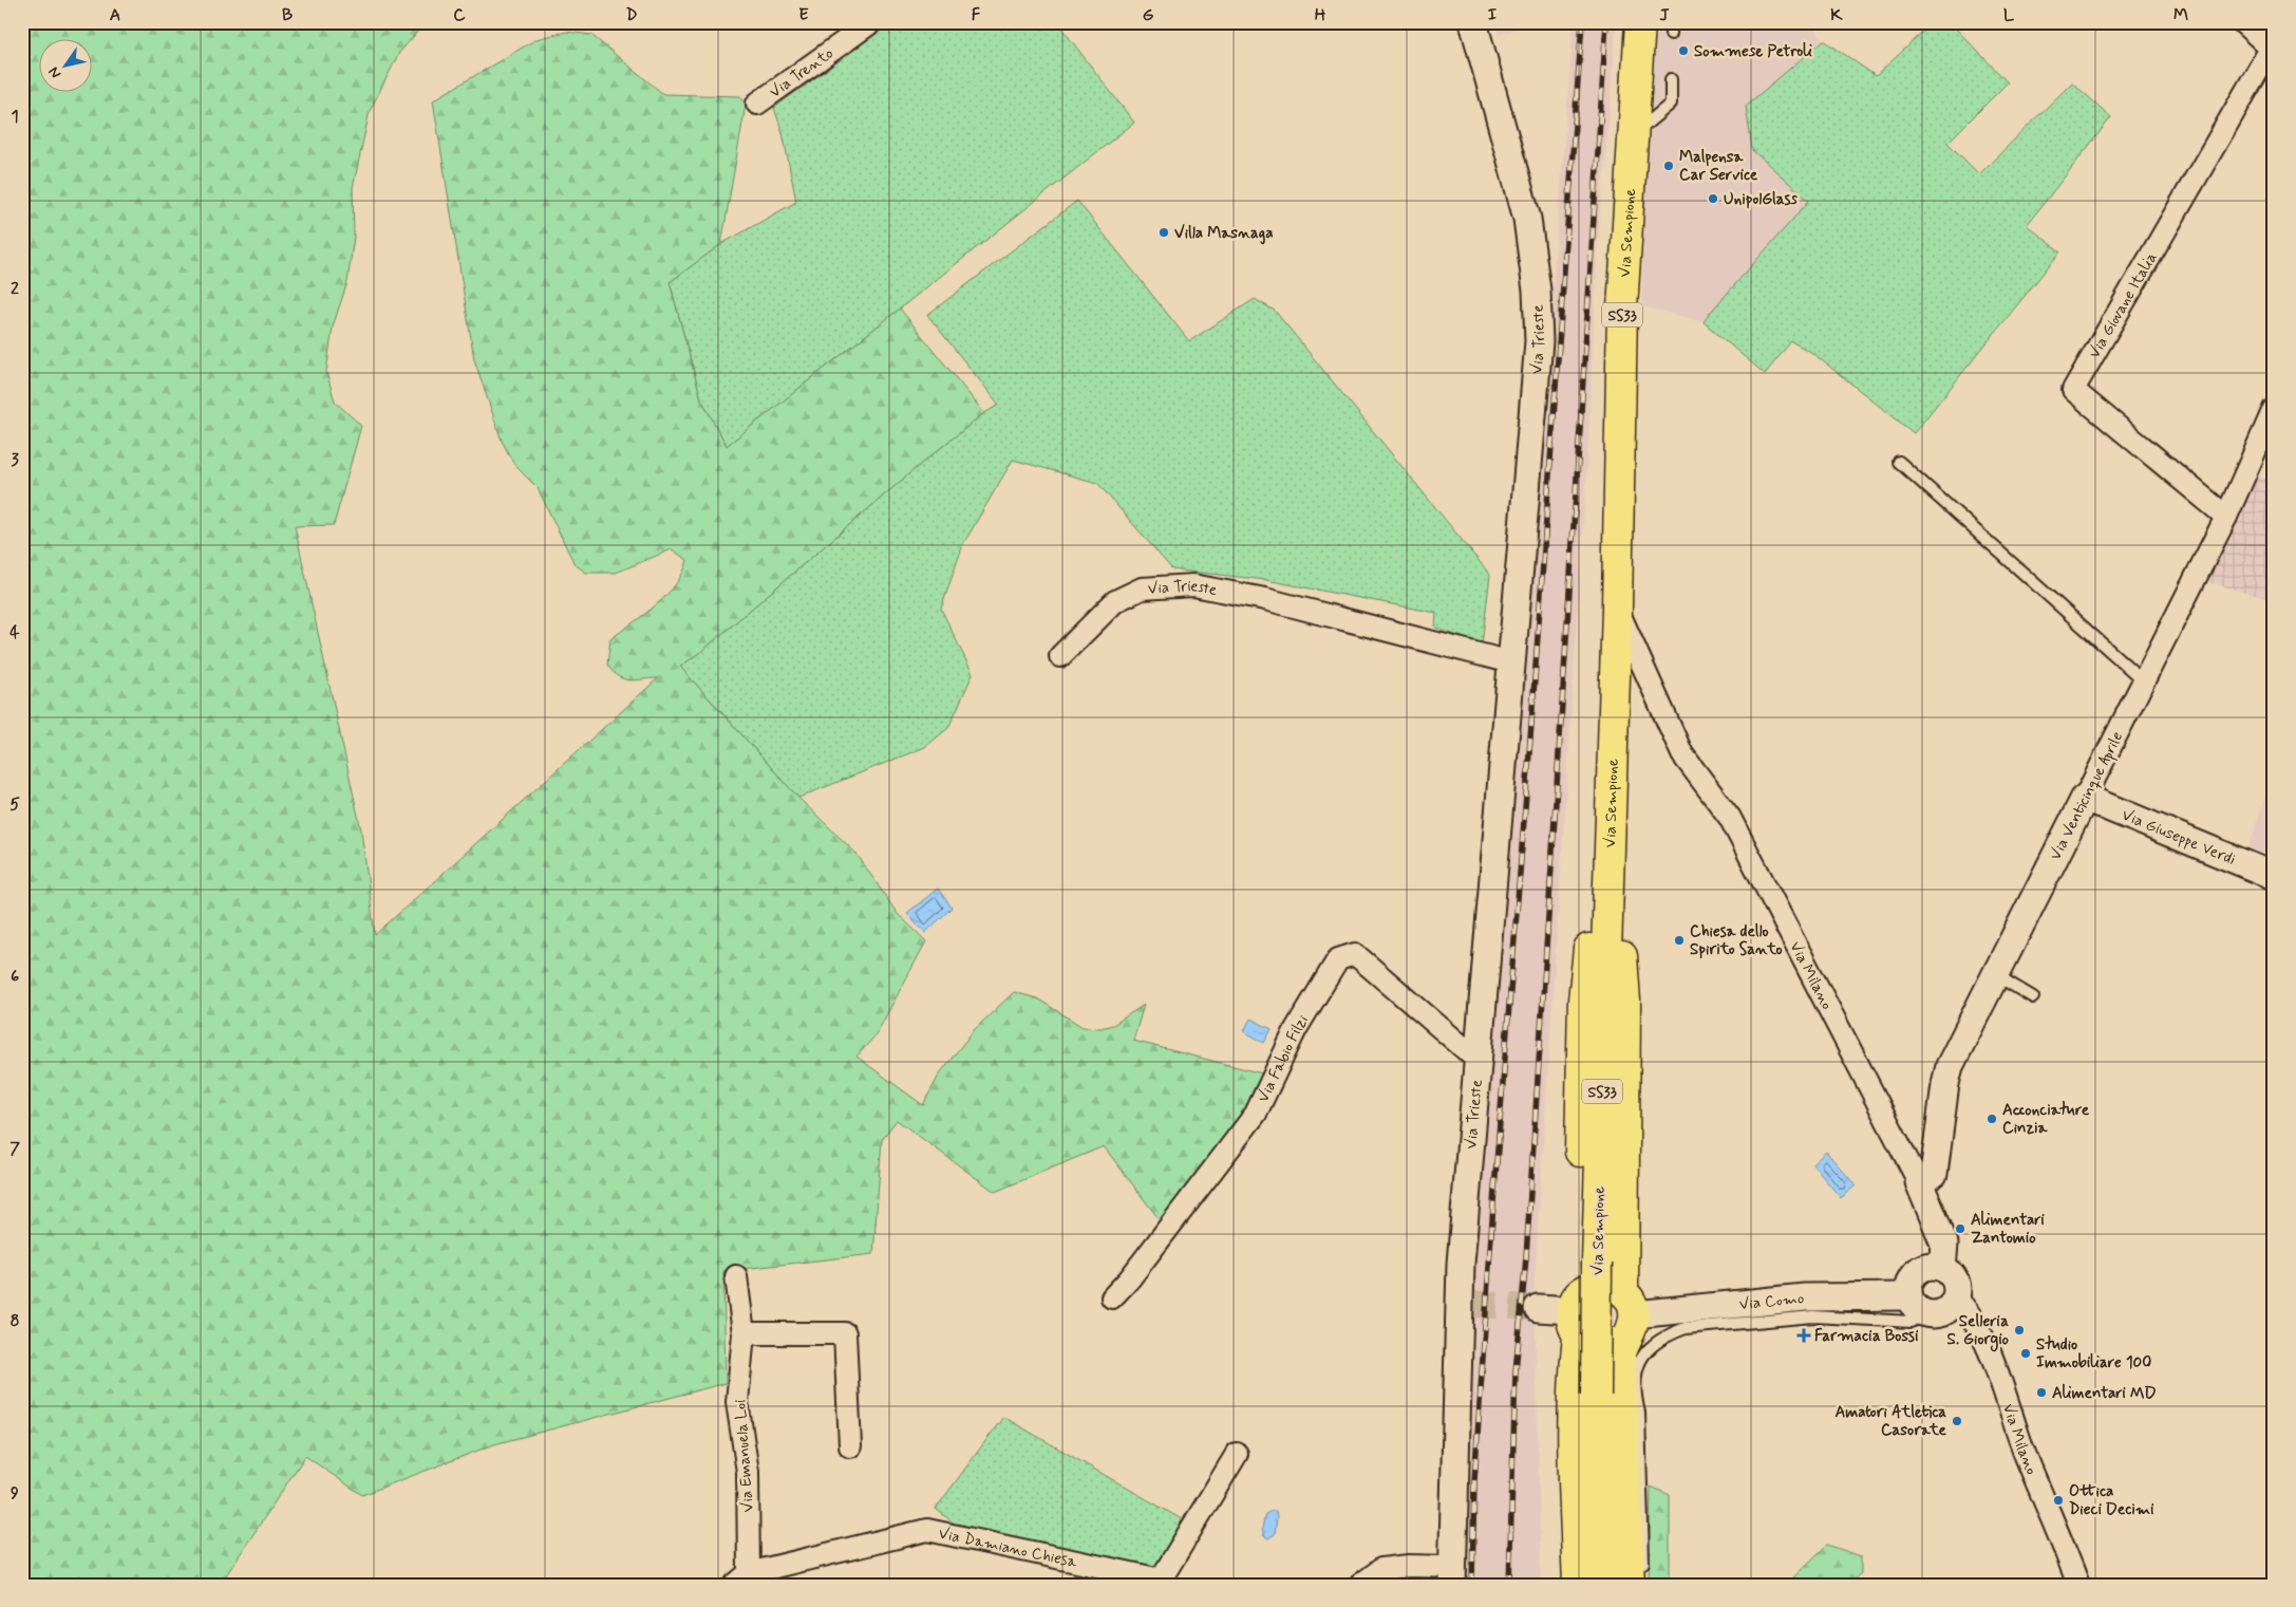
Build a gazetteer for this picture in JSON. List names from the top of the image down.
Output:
{
  "streets": {
    "main road": ["Via Sempione", "SS33"],
    "street": [
      "Via Trento",
      "Via Giovane Italia",
      "Via Trieste",
      "Via Venticinque Aprile",
      "Via Giuseppe Verdi",
      "Via Milano",
      "Via Fabio Filzi",
      "Via Como",
      "Via Emanuela Loi",
      "Via Damiano Chiesa"
    ]
  },
  "crossings": [
    ["Via Sempione", "Via Milano"],
    ["Via Giovane Italia", "Via Venticinque Aprile"],
    ["Via Trieste", "Via Fabio Filzi"],
    ["Via Venticinque Aprile", "Via Giuseppe Verdi"],
    ["Via Venticinque Aprile", "Via Milano"],
    ["Via Milano", "Via Como"],
    ["Via Emanuela Loi", "Via Damiano Chiesa"]
  ],
  "places": {
    "other": [
      "Sommese Petroli",
      "Malpensa Car Service",
      "UnipolGlass",
      "Villa Masnaga",
      "Chiesa dello Spirito Santo",
      "Acconciature Cinzia",
      "Alimentari Zantomio",
      "Selleria S. Giorgio",
      "Studio Immobiliare 100",
      "Alimentari MD",
      "Amatori Atletica Casorate",
      "Ottica Dieci Decimi"
    ],
    "health": ["Farmacia Bossi"]
  },
  "north": "bottom left",
  "grid": {
    "columns": [
      "A",
      "B",
      "C",
      "D",
      "E",
      "F",
      "G",
      "H",
      "I",
      "J",
      "K",
      "L",
      "M"
    ],
    "rows": [
      "1",
      "2",
      "3",
      "4",
      "5",
      "6",
      "7",
      "8",
      "9"
    ]
  }
}
